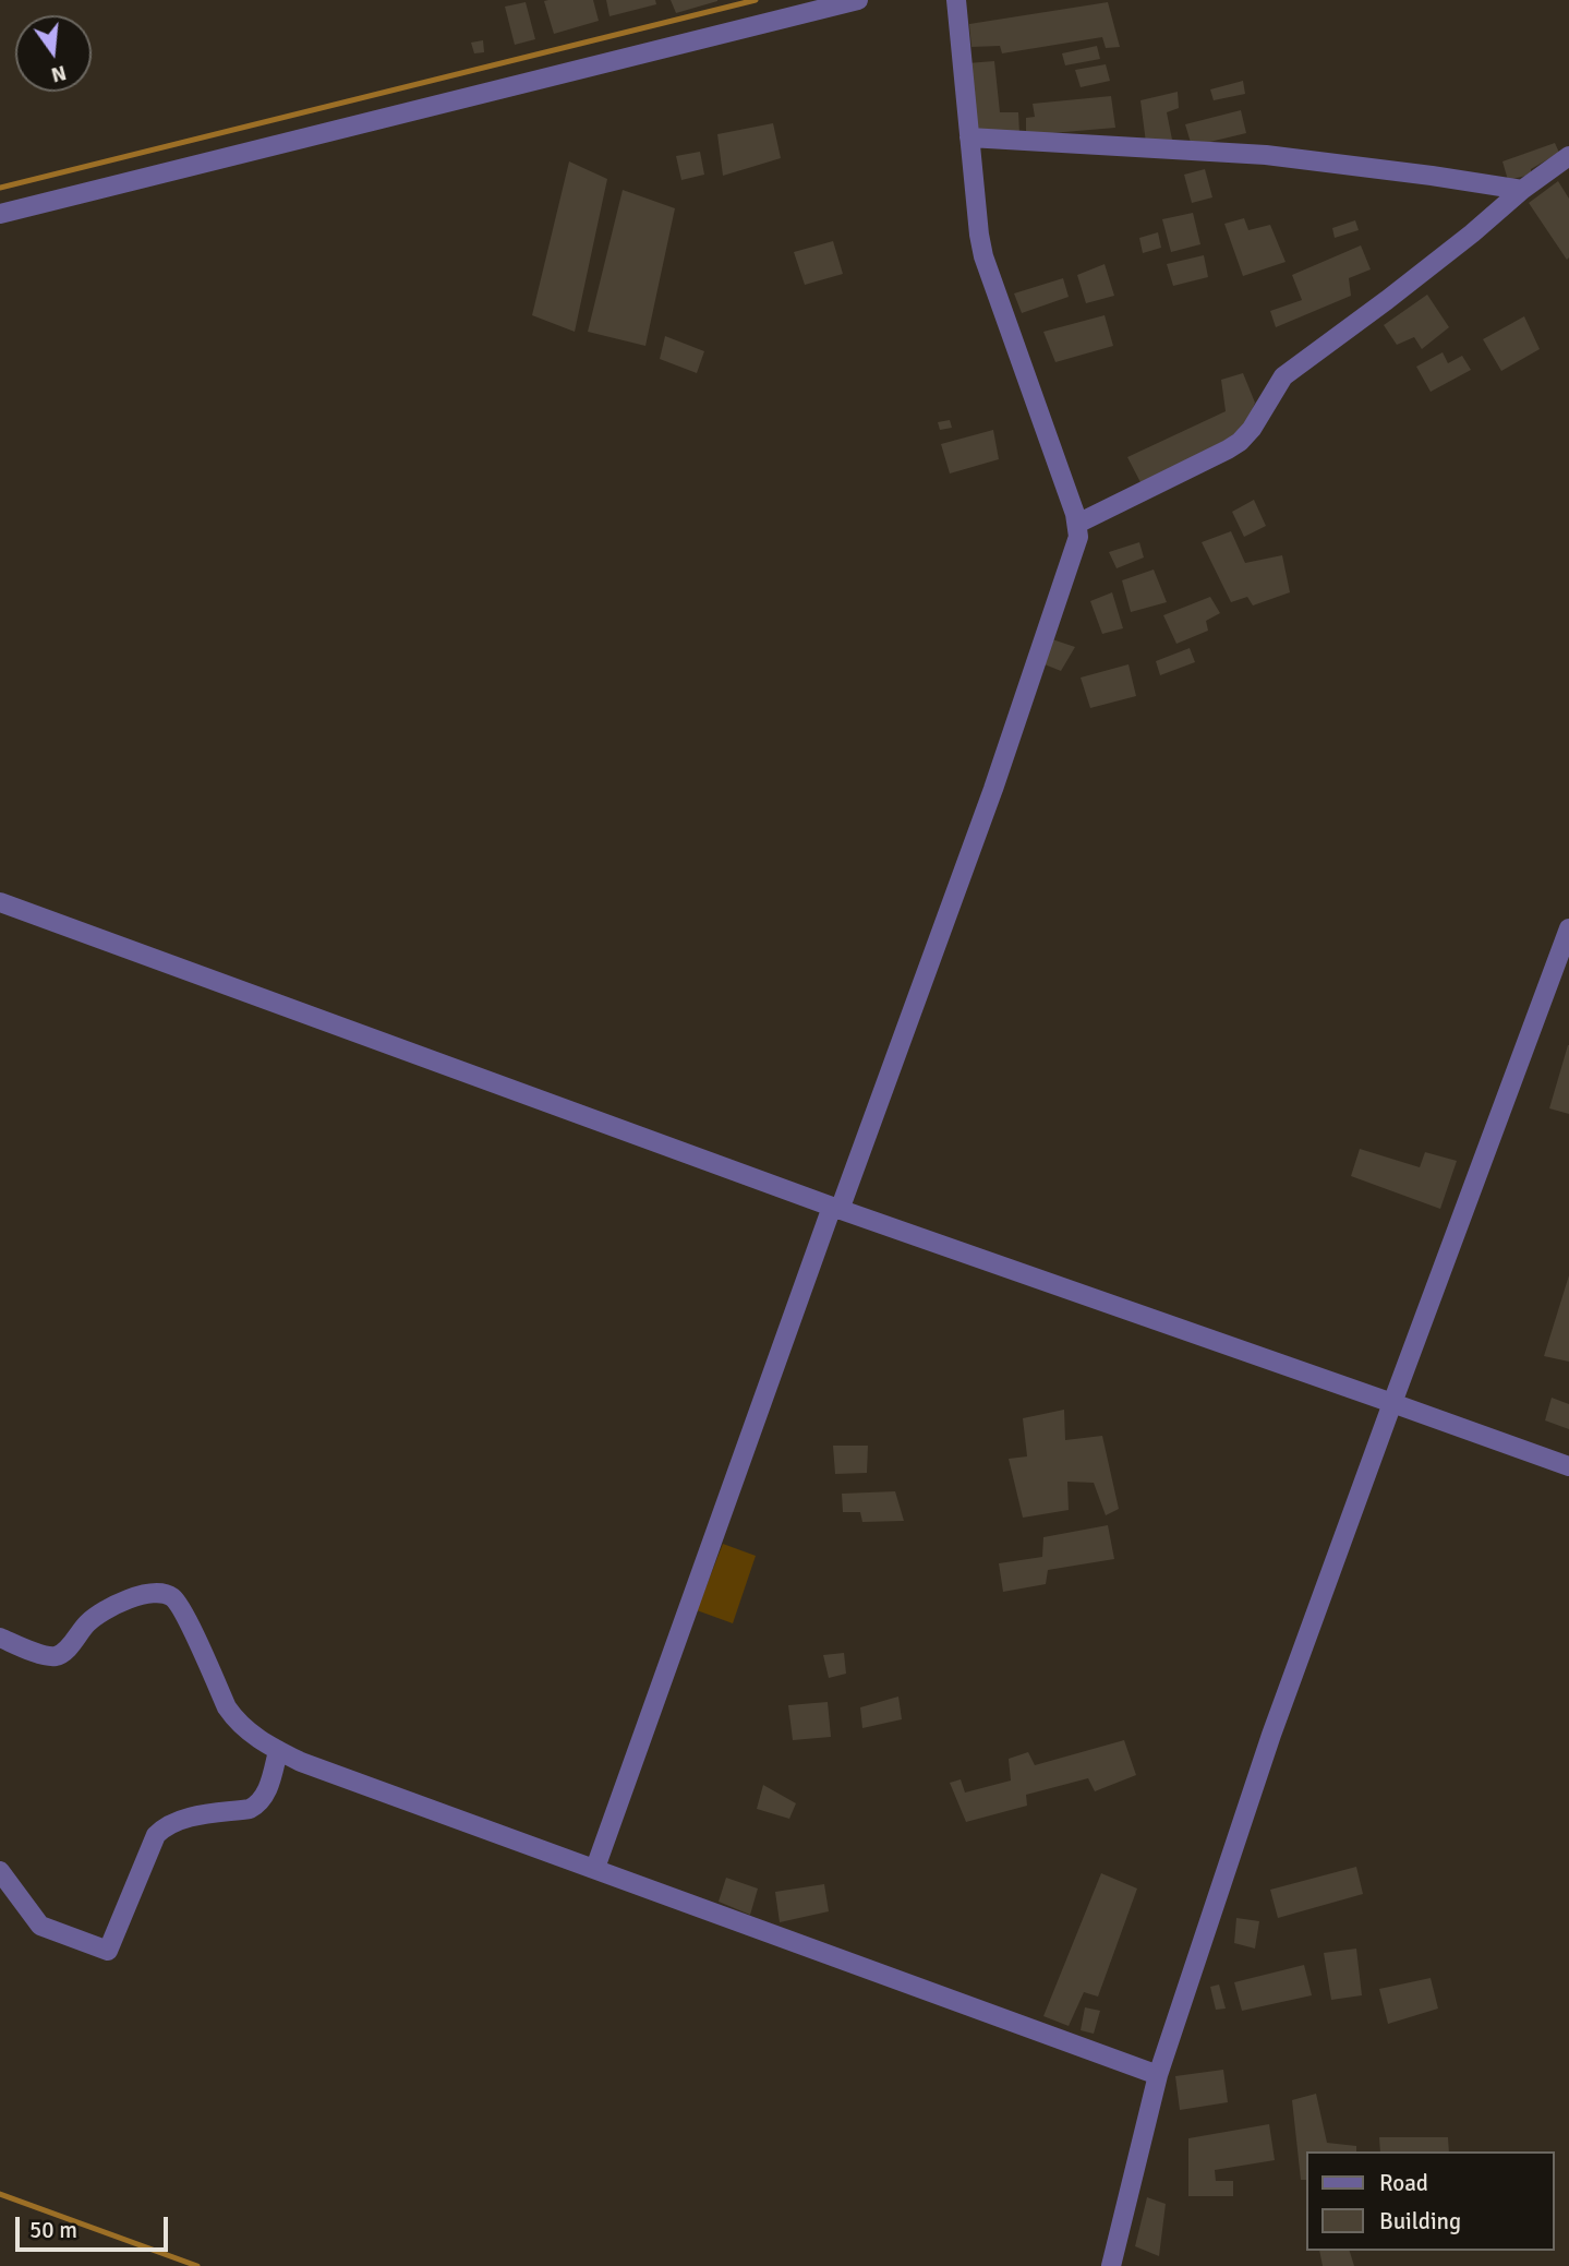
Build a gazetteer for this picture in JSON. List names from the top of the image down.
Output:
{
  "legend": ["Road", "Building"],
  "scale_bar": "50 m",
  "north": "bottom"
}
